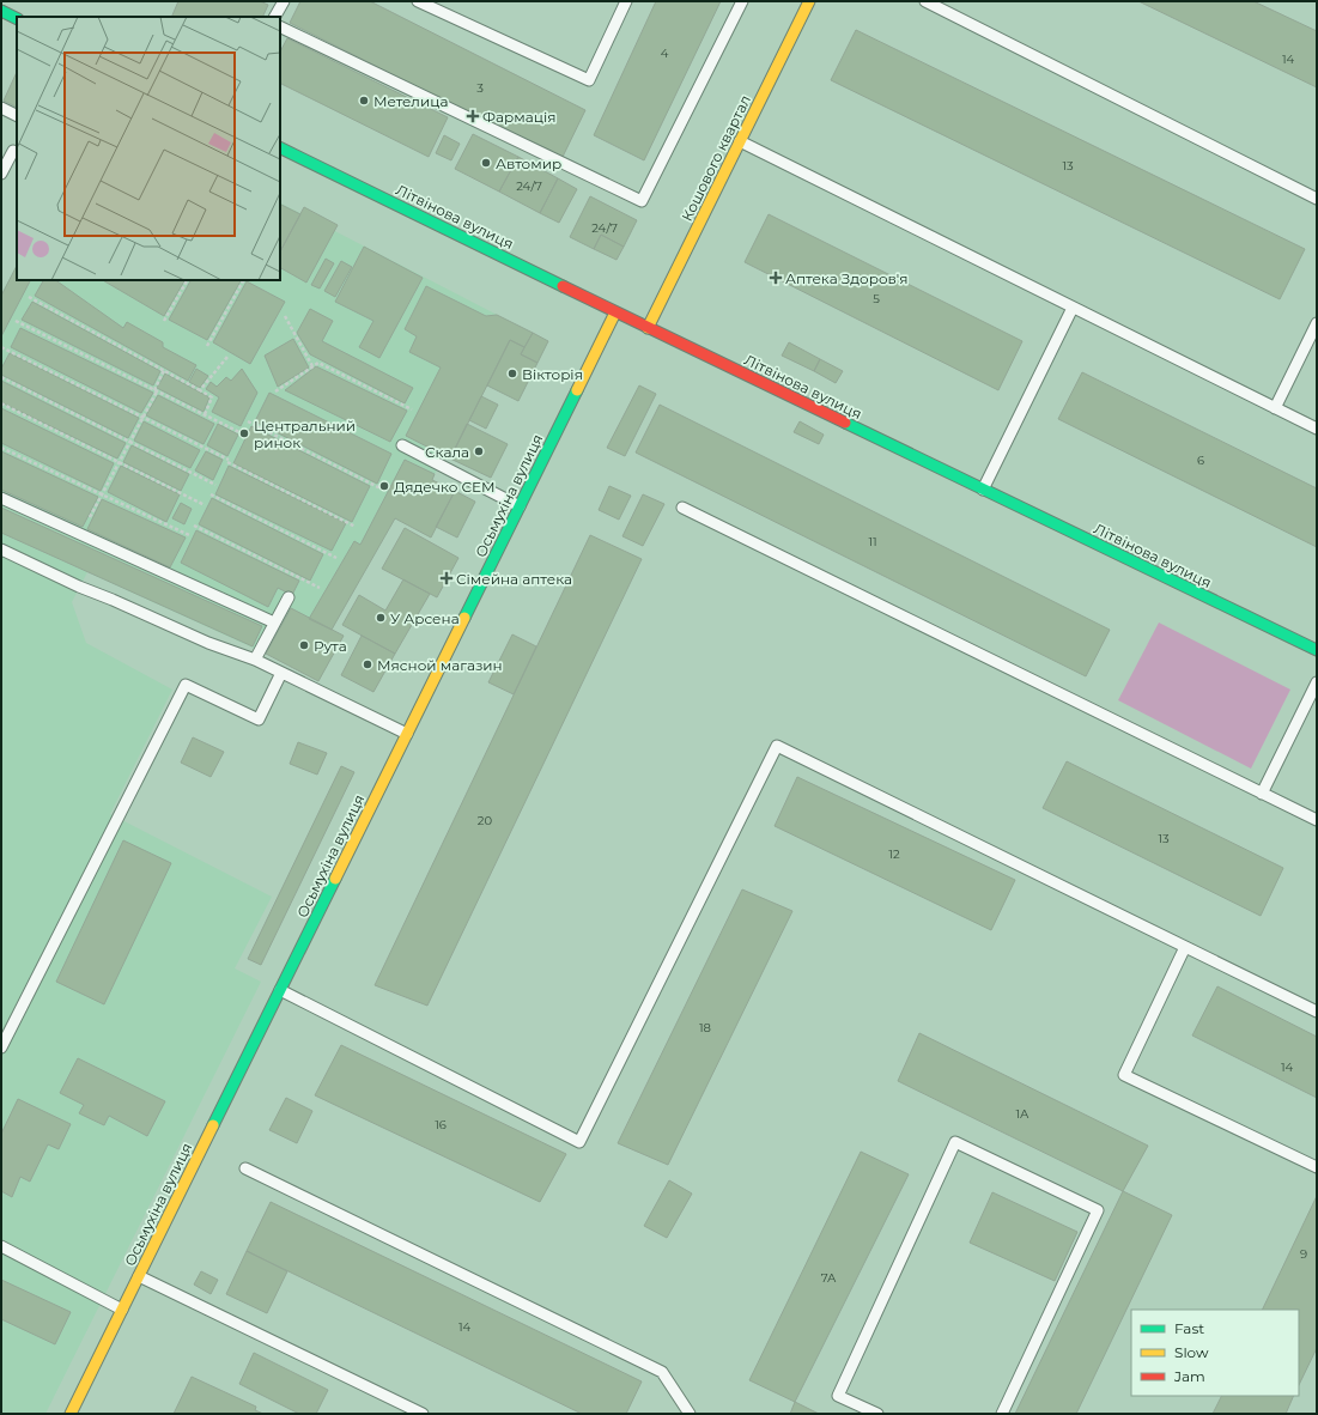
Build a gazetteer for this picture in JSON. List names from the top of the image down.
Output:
{
  "streets": {
    "street": ["Кошового квартал", "Літвінова вулиця", "Осьмухіна вулиця"]
  },
  "crossings": [
    ["Кошового квартал", "Літвінова вулиця"],
    ["Літвінова вулиця", "Осьмухіна вулиця"]
  ],
  "places": {
    "other": [
      "Метелица",
      "Автомир",
      "Вікторія",
      "Центральний ринок",
      "Скала",
      "Дядечко СЕМ",
      "У Арсена",
      "Рута",
      "Мясной магазин"
    ],
    "health": ["Фармація", "Аптека Здоров'я", "Сімейна аптека"]
  },
  "house_numbers": [
    "4",
    "14",
    "3",
    "13",
    "24/7",
    "24/7",
    "5",
    "6",
    "11",
    "20",
    "13",
    "12",
    "18",
    "14",
    "1А",
    "16",
    "9",
    "7А",
    "14"
  ],
  "legend": ["Fast", "Slow", "Jam"]
}
